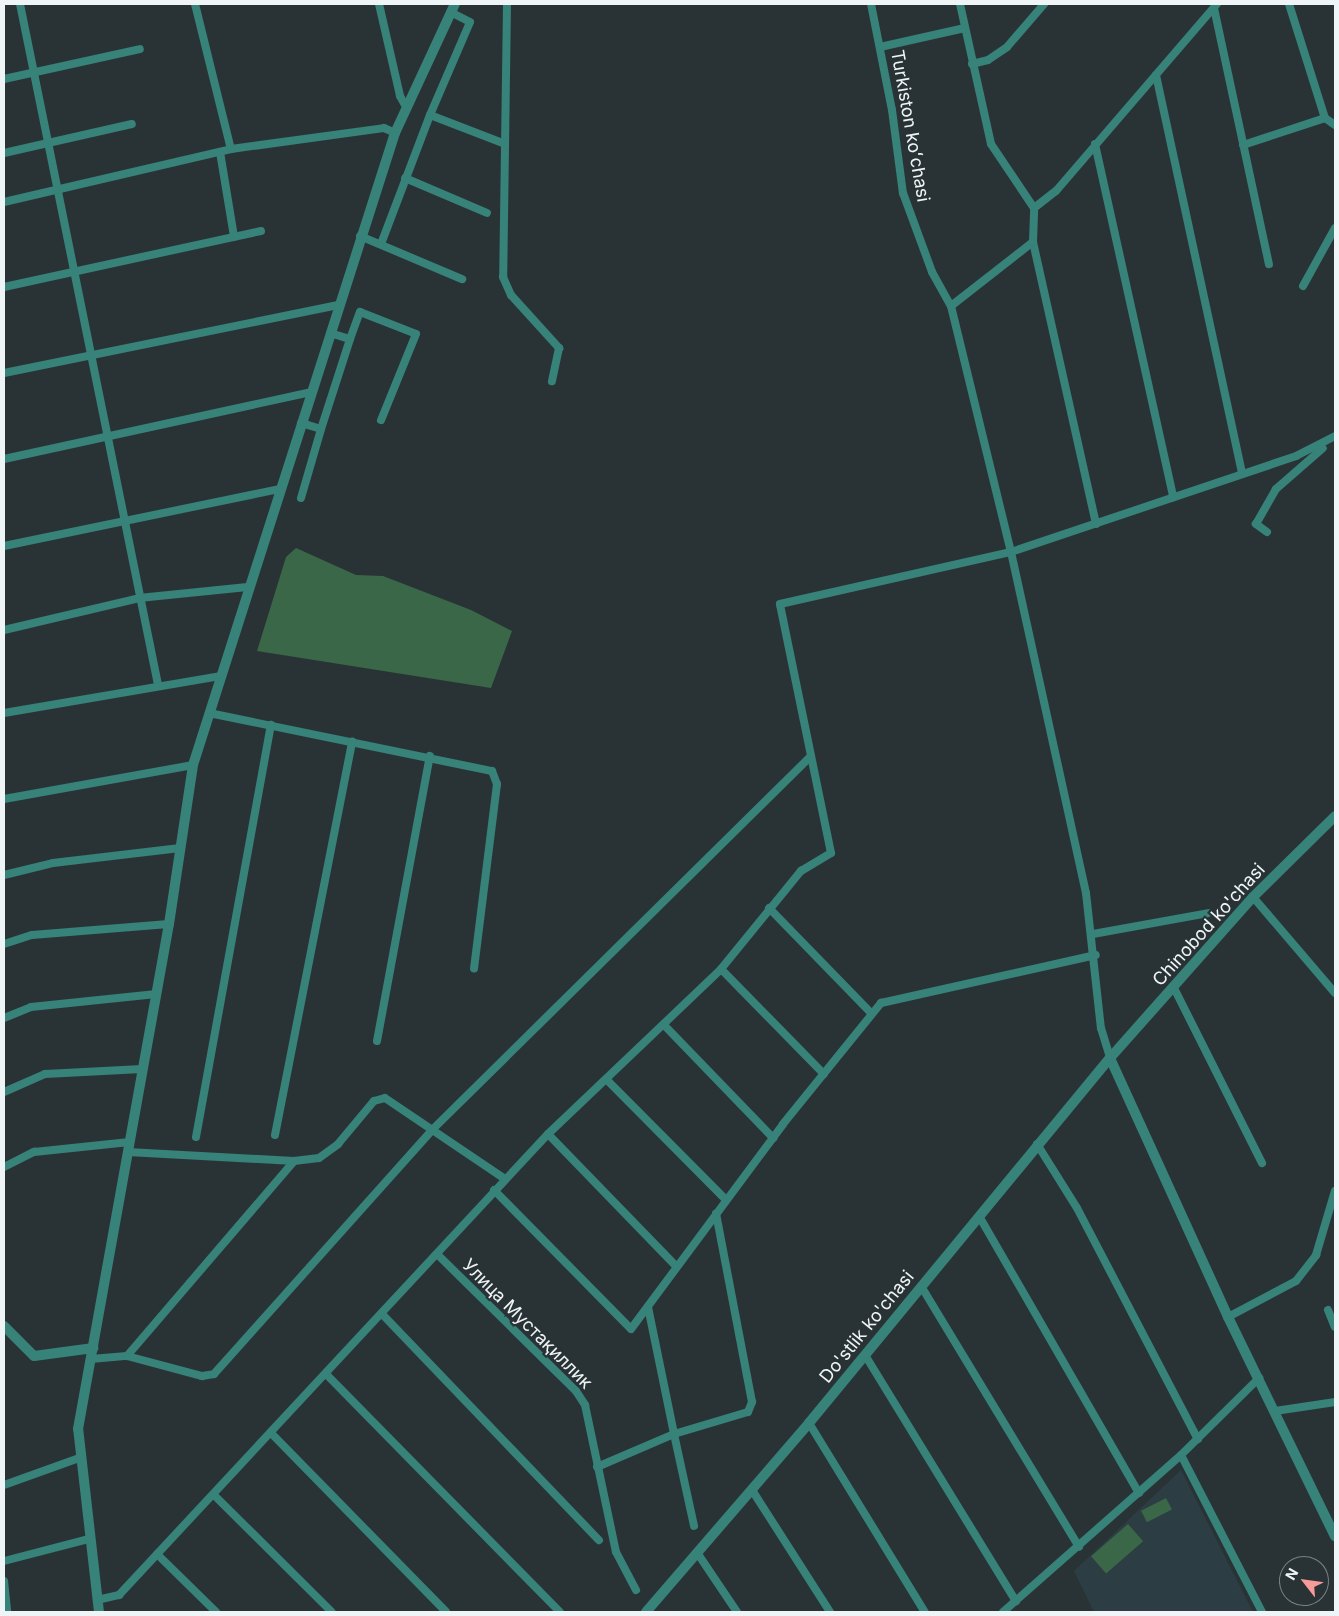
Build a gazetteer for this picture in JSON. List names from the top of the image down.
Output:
{
  "streets": {
    "street": [
      "Turkiston koʻchasi",
      "Chinobod ko'chasi",
      "Улица Мустақиллик",
      "Do'stlik ko'chasi"
    ]
  },
  "crossings": [
    ["Turkiston koʻchasi", "Chinobod ko'chasi"],
    ["Turkiston koʻchasi", "Do'stlik ko'chasi"],
    ["Chinobod ko'chasi", "Do'stlik ko'chasi"]
  ],
  "north": "top left"
}
